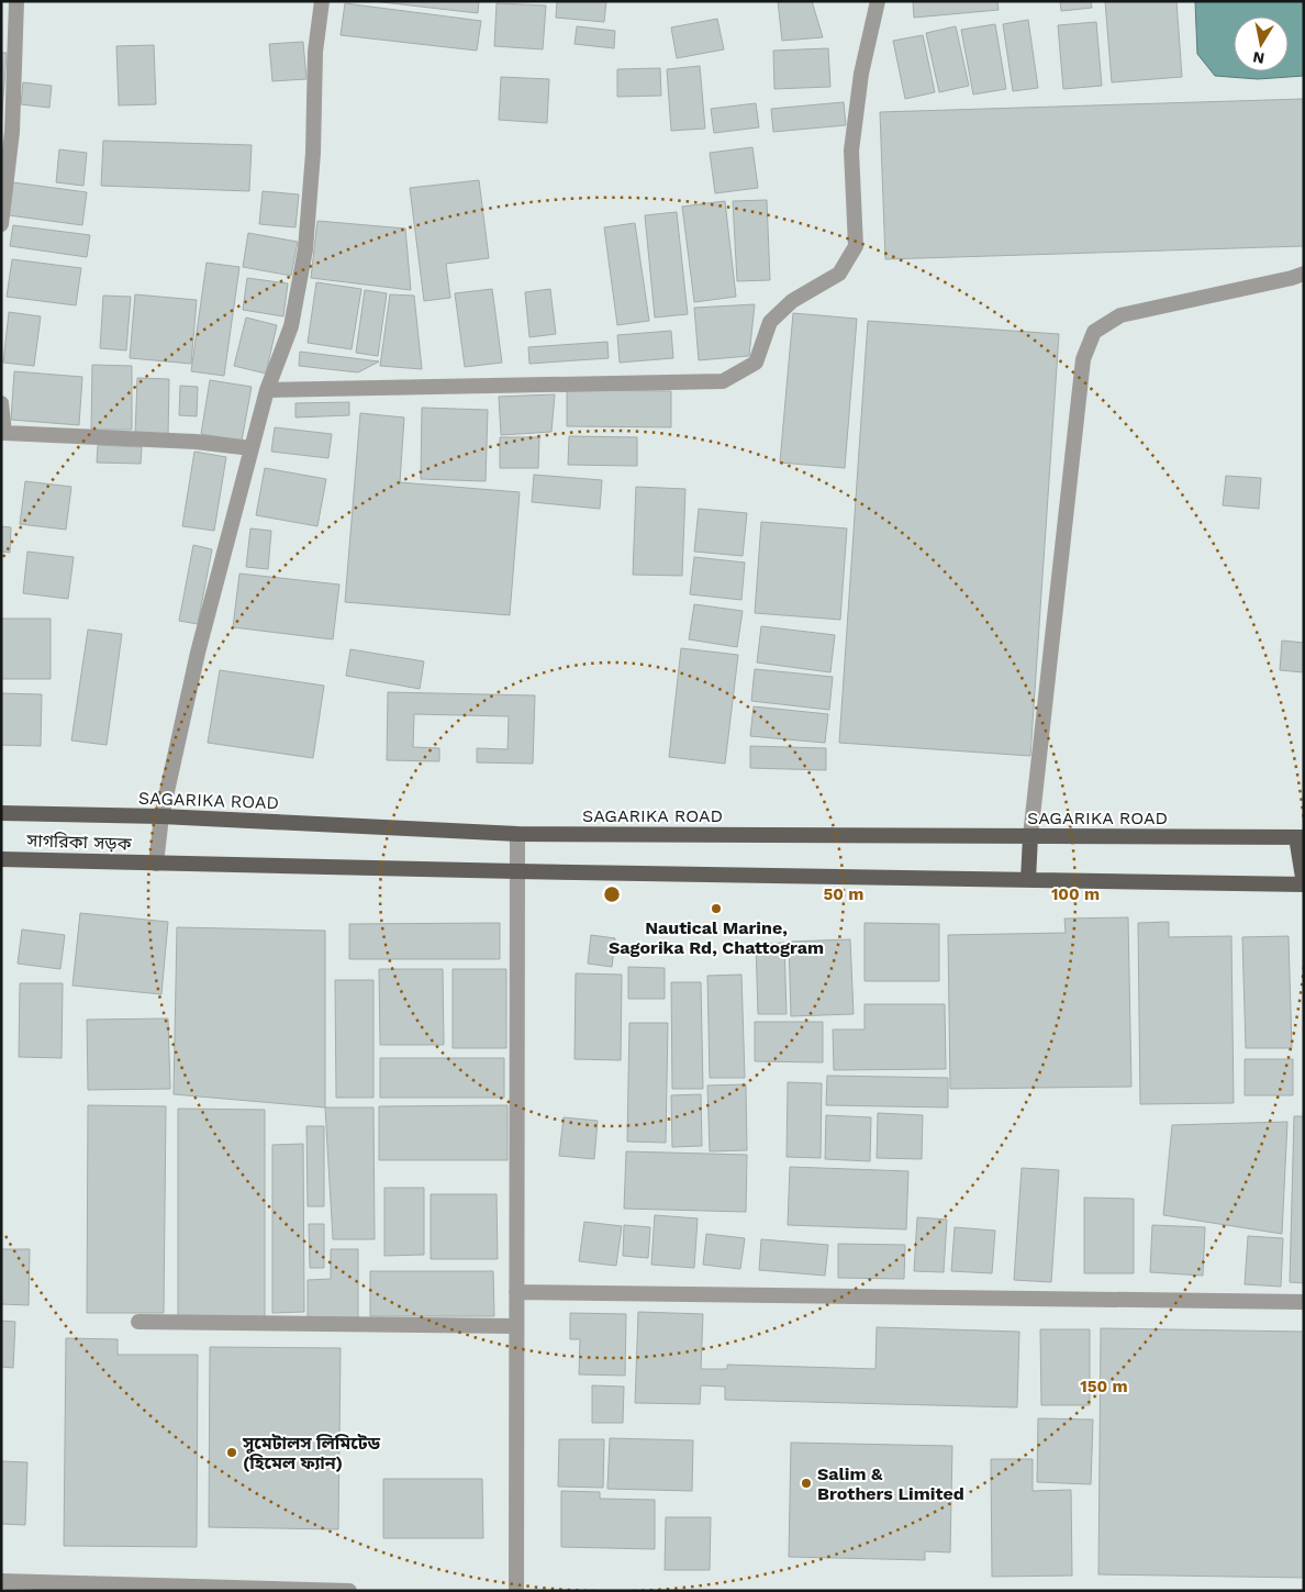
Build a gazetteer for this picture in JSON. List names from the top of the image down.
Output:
{
  "streets": {
    "main road": ["SAGARIKA ROAD", "সাগরিকা সড়ক"]
  },
  "places": ["Nautical Marine, Sagorika Rd, Chattogram", "সুমেটালস লিমিটেড (হিমেল ফ্যান)", "Salim & Brothers Limited"],
  "north": "bottom",
  "rings": ["50 m", "100 m", "150 m"]
}
